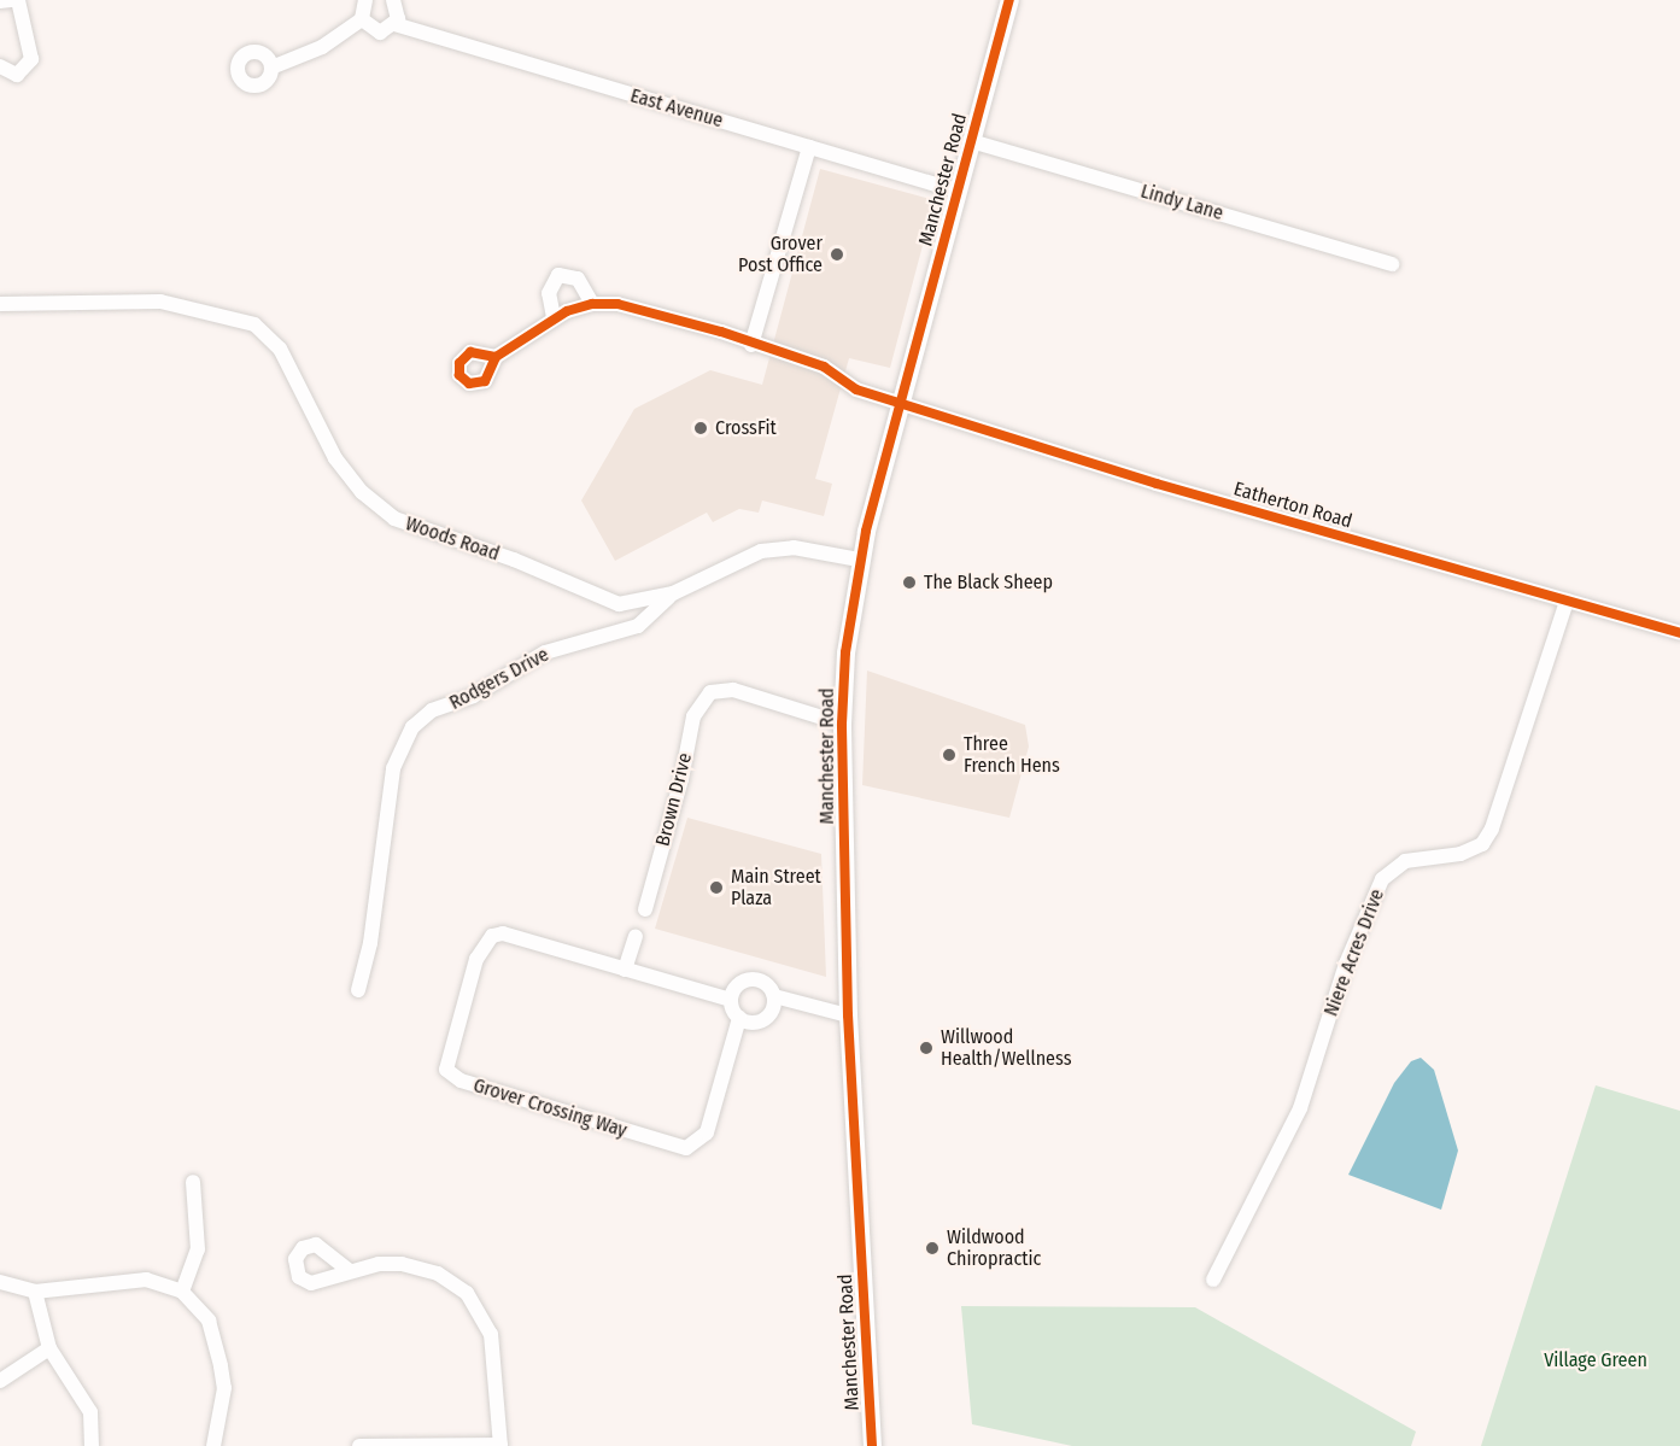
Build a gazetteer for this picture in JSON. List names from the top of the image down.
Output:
{
  "streets": {
    "street": [
      "East Avenue",
      "Manchester Road",
      "Lindy Lane",
      "Eatherton Road",
      "Woods Road",
      "Rodgers Drive",
      "Brown Drive",
      "Niere Acres Drive",
      "Grover Crossing Way"
    ]
  },
  "crossings": [
    ["East Avenue", "Manchester Road"],
    ["Manchester Road", "Lindy Lane"],
    ["Manchester Road", "Eatherton Road"],
    ["Manchester Road", "Woods Road"],
    ["Manchester Road", "Brown Drive"],
    ["Eatherton Road", "Niere Acres Drive"],
    ["Woods Road", "Rodgers Drive"]
  ],
  "parks": ["Village Green"],
  "places": [
    "Grover Post Office",
    "CrossFit",
    "The Black Sheep",
    "Three French Hens",
    "Main Street Plaza",
    "Willwood Health/Wellness",
    "Wildwood Chiropractic"
  ]
}
